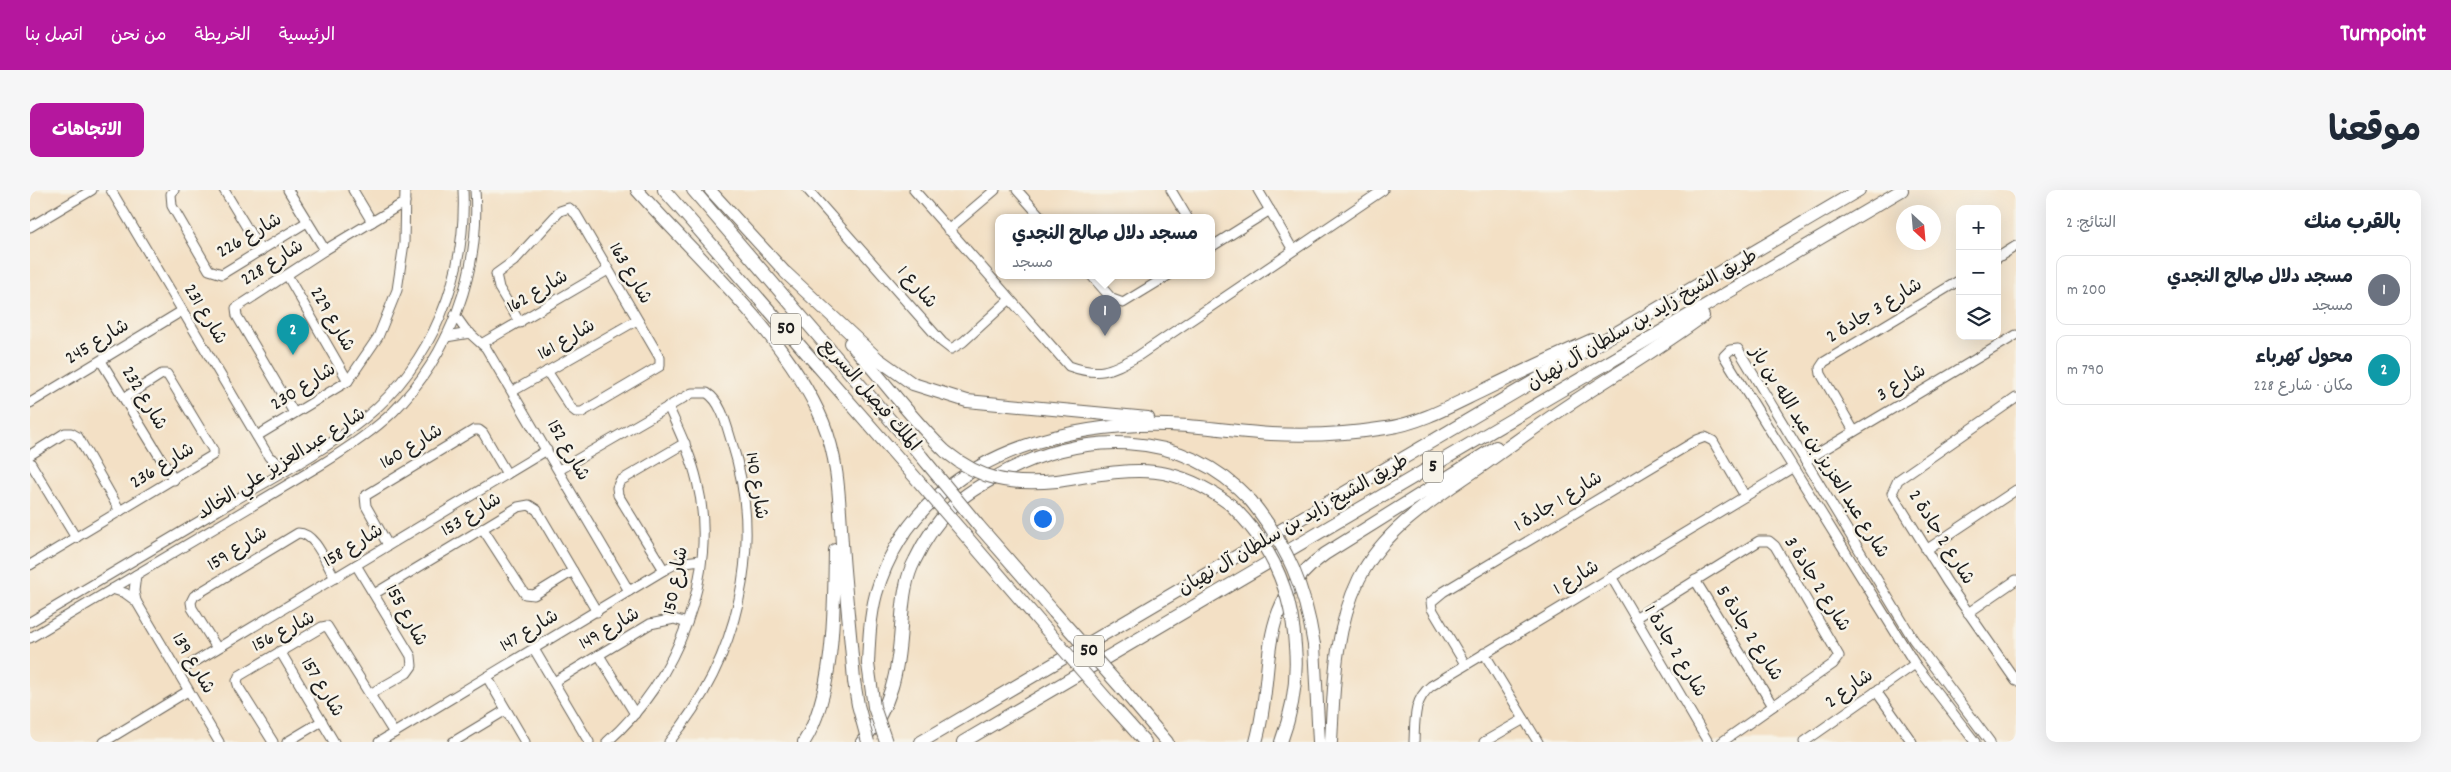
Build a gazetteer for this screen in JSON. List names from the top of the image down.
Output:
{
  "streets": {
    "highway": [
      "طريق الشيخ زايد بن سلطان آل نهيان",
      "50",
      "الملك فيصل السريع",
      "5"
    ],
    "street": [
      "شارع 226",
      "شارع 228",
      "شارع 163",
      "شارع 1",
      "شارع 162",
      "شارع 3 جادة 2",
      "شارع 231",
      "شارع 229",
      "شارع 161",
      "شارع 245",
      "شارع 3",
      "شارع 230",
      "شارع 232",
      "شارع 160",
      "شارع 152",
      "شارع عبد العزيز بن عبد الله بن باز",
      "شارع عبدالعزيز علي الخالد",
      "شارع 236",
      "شارع 140",
      "شارع 1 جادة 1",
      "شارع 153",
      "شارع 2 جادة 2",
      "شارع 158",
      "شارع 159",
      "شارع 150",
      "شارع 2 جادة 3",
      "شارع 155",
      "شارع 149",
      "شارع 147",
      "شارع 156",
      "شارع 2 جادة 5",
      "شارع 2 جادة 1",
      "شارع 139",
      "شارع 157",
      "شارع 2"
    ]
  },
  "crossings": [
    ["شارع 228", "شارع 229"],
    ["شارع 228", "شارع 230"],
    ["شارع 163", "شارع 162"],
    ["شارع 163", "شارع 161"],
    ["شارع 1", "شارع عبد العزيز بن عبد الله بن باز"],
    ["شارع 1", "شارع 1 جادة 1"],
    ["شارع 1", "شارع 2 جادة 1"],
    ["شارع 162", "شارع 152"],
    ["شارع 3 جادة 2", "شارع 3"],
    ["شارع 231", "شارع 245"],
    ["شارع 231", "شارع 230"],
    ["شارع 229", "شارع 230"],
    ["شارع 161", "شارع 152"],
    ["شارع 245", "شارع 232"],
    ["شارع 3", "شارع عبد العزيز بن عبد الله بن باز"],
    ["شارع 232", "شارع 236"],
    ["شارع 160", "شارع 158"],
    ["شارع 152", "شارع عبدالعزيز علي الخالد"],
    ["شارع 152", "شارع 140"],
    ["شارع 152", "شارع 158"],
    ["شارع 152", "شارع 147"],
    ["شارع عبد العزيز بن عبد الله بن باز", "شارع 2"],
    ["شارع 140", "شارع 150"],
    ["شارع 153", "شارع 155"],
    ["شارع 153", "شارع 147"],
    ["شارع 158", "شارع 159"],
    ["شارع 158", "شارع 155"],
    ["شارع 158", "شارع 139"],
    ["شارع 150", "شارع 149"],
    ["شارع 150", "شارع 147"],
    ["شارع 2 جادة 3", "شارع 2 جادة 5"],
    ["شارع 2 جادة 3", "شارع 2 جادة 1"],
    ["شارع 155", "شارع 156"],
    ["شارع 147", "شارع 156"],
    ["شارع 156", "شارع 157"]
  ],
  "north": "bottom right",
  "page": {
    "header": "Turnpoint",
    "nav": [
      "الرئيسية",
      "الخريطة",
      "من نحن",
      "اتصل بنا"
    ],
    "title": "موقعنا",
    "buttons": "الاتجاهات",
    "heading": ["بالقرب منك", "النتائج: 2"],
    "map_buttons": ["+", "−"],
    "popup": ["مسجد دلال صالح النجدي", "مسجد"],
    "list": [
      {
        "mark": "1",
        "name": "مسجد دلال صالح النجدي",
        "note": "مسجد",
        "value": "200 m"
      },
      {
        "mark": "2",
        "name": "محول كهرباء",
        "note": "مكان · شارع 228",
        "value": "790 m"
      }
    ],
    "pins": ["1", "2"]
  }
}
